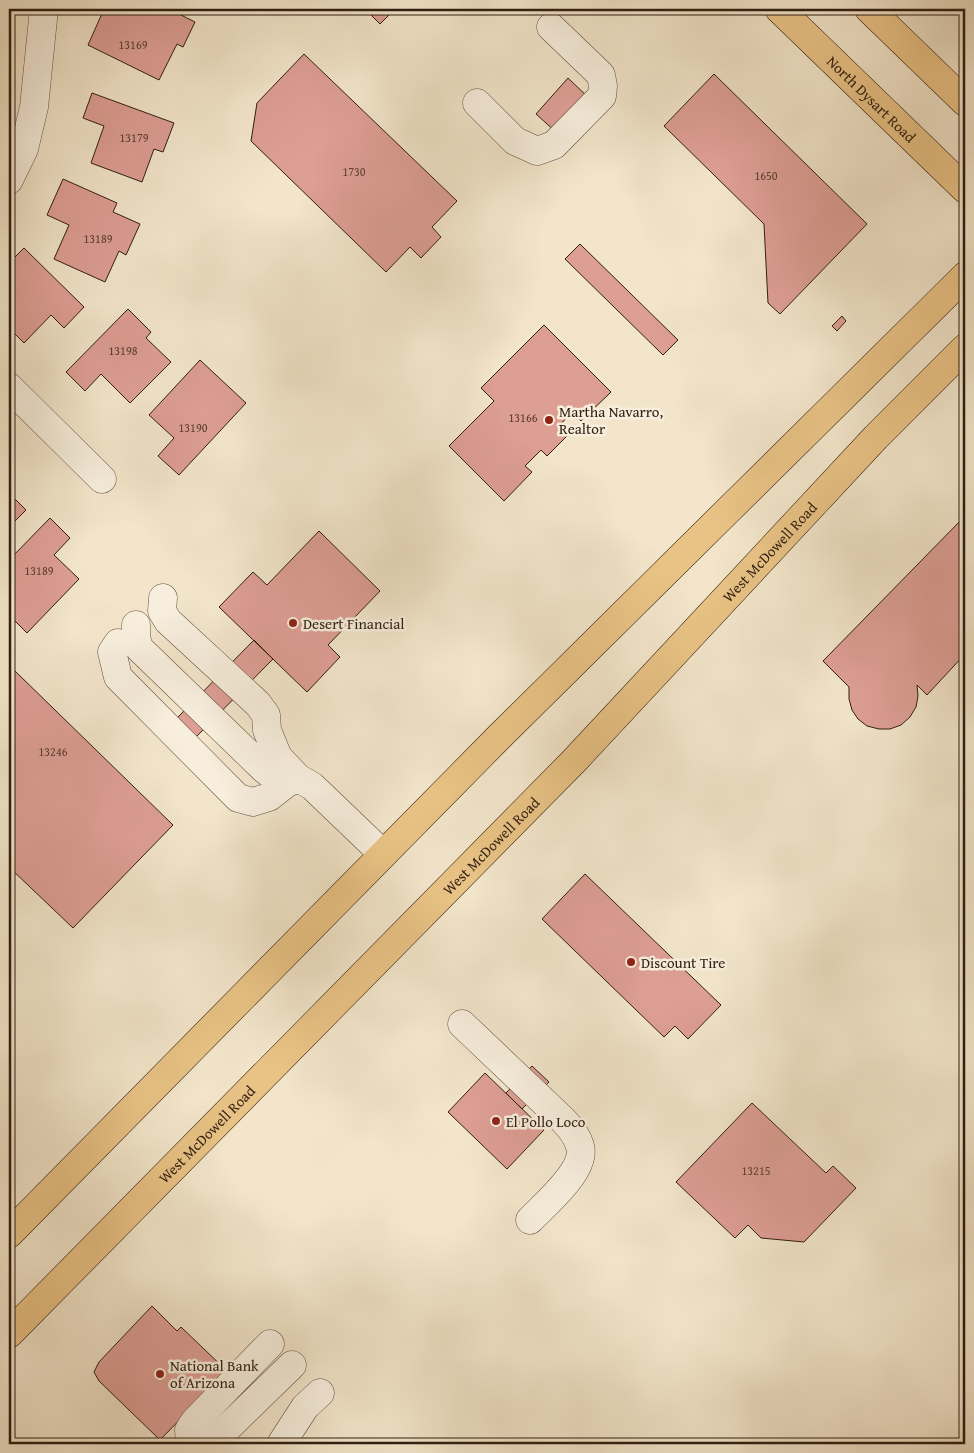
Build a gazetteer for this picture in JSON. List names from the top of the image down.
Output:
{
  "streets": {
    "main road": ["North Dysart Road", "West McDowell Road"]
  },
  "places": [
    "Martha Navarro, Realtor",
    "Desert Financial",
    "Discount Tire",
    "El Pollo Loco",
    "National Bank of Arizona"
  ],
  "house_numbers": [
    "13169",
    "13179",
    "1730",
    "1650",
    "13189",
    "13198",
    "13166",
    "13190",
    "13189",
    "13246",
    "13215"
  ]
}
